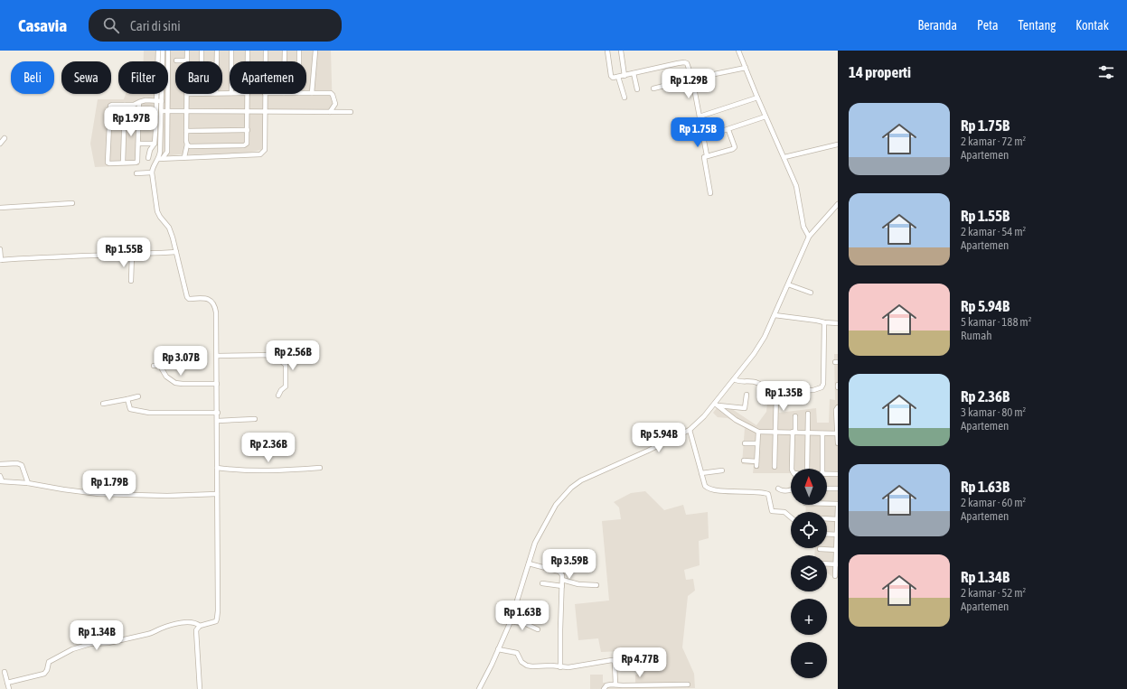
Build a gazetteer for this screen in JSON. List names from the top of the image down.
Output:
{
  "north": "top",
  "page": {
    "header": "Casavia",
    "search": "Cari di sini",
    "nav": [
      "Beranda",
      "Peta",
      "Tentang",
      "Kontak"
    ],
    "heading": "14 properti",
    "chip": [
      "Beli",
      "Sewa",
      "Filter",
      "Baru",
      "Apartemen"
    ],
    "price": [
      "Rp 1.29B",
      "Rp 1.97B",
      "Rp 1.75B",
      "Rp 1.55B",
      "Rp 2.56B",
      "Rp 3.07B",
      "Rp 1.35B",
      "Rp 5.94B",
      "Rp 2.36B",
      "Rp 1.79B",
      "Rp 3.59B",
      "Rp 1.63B",
      "Rp 1.34B",
      "Rp 4.77B"
    ],
    "list": [
      {
        "name": "Rp 1.75B",
        "note": "2 kamar · 72 m² · Apartemen"
      },
      {
        "name": "Rp 1.55B",
        "note": "2 kamar · 54 m² · Apartemen"
      },
      {
        "name": "Rp 5.94B",
        "note": "5 kamar · 188 m² · Rumah"
      },
      {
        "name": "Rp 2.36B",
        "note": "3 kamar · 80 m² · Apartemen"
      },
      {
        "name": "Rp 1.63B",
        "note": "2 kamar · 60 m² · Apartemen"
      },
      {
        "name": "Rp 1.34B",
        "note": "2 kamar · 52 m² · Apartemen"
      }
    ],
    "map_buttons": ["+", "−"]
  }
}
